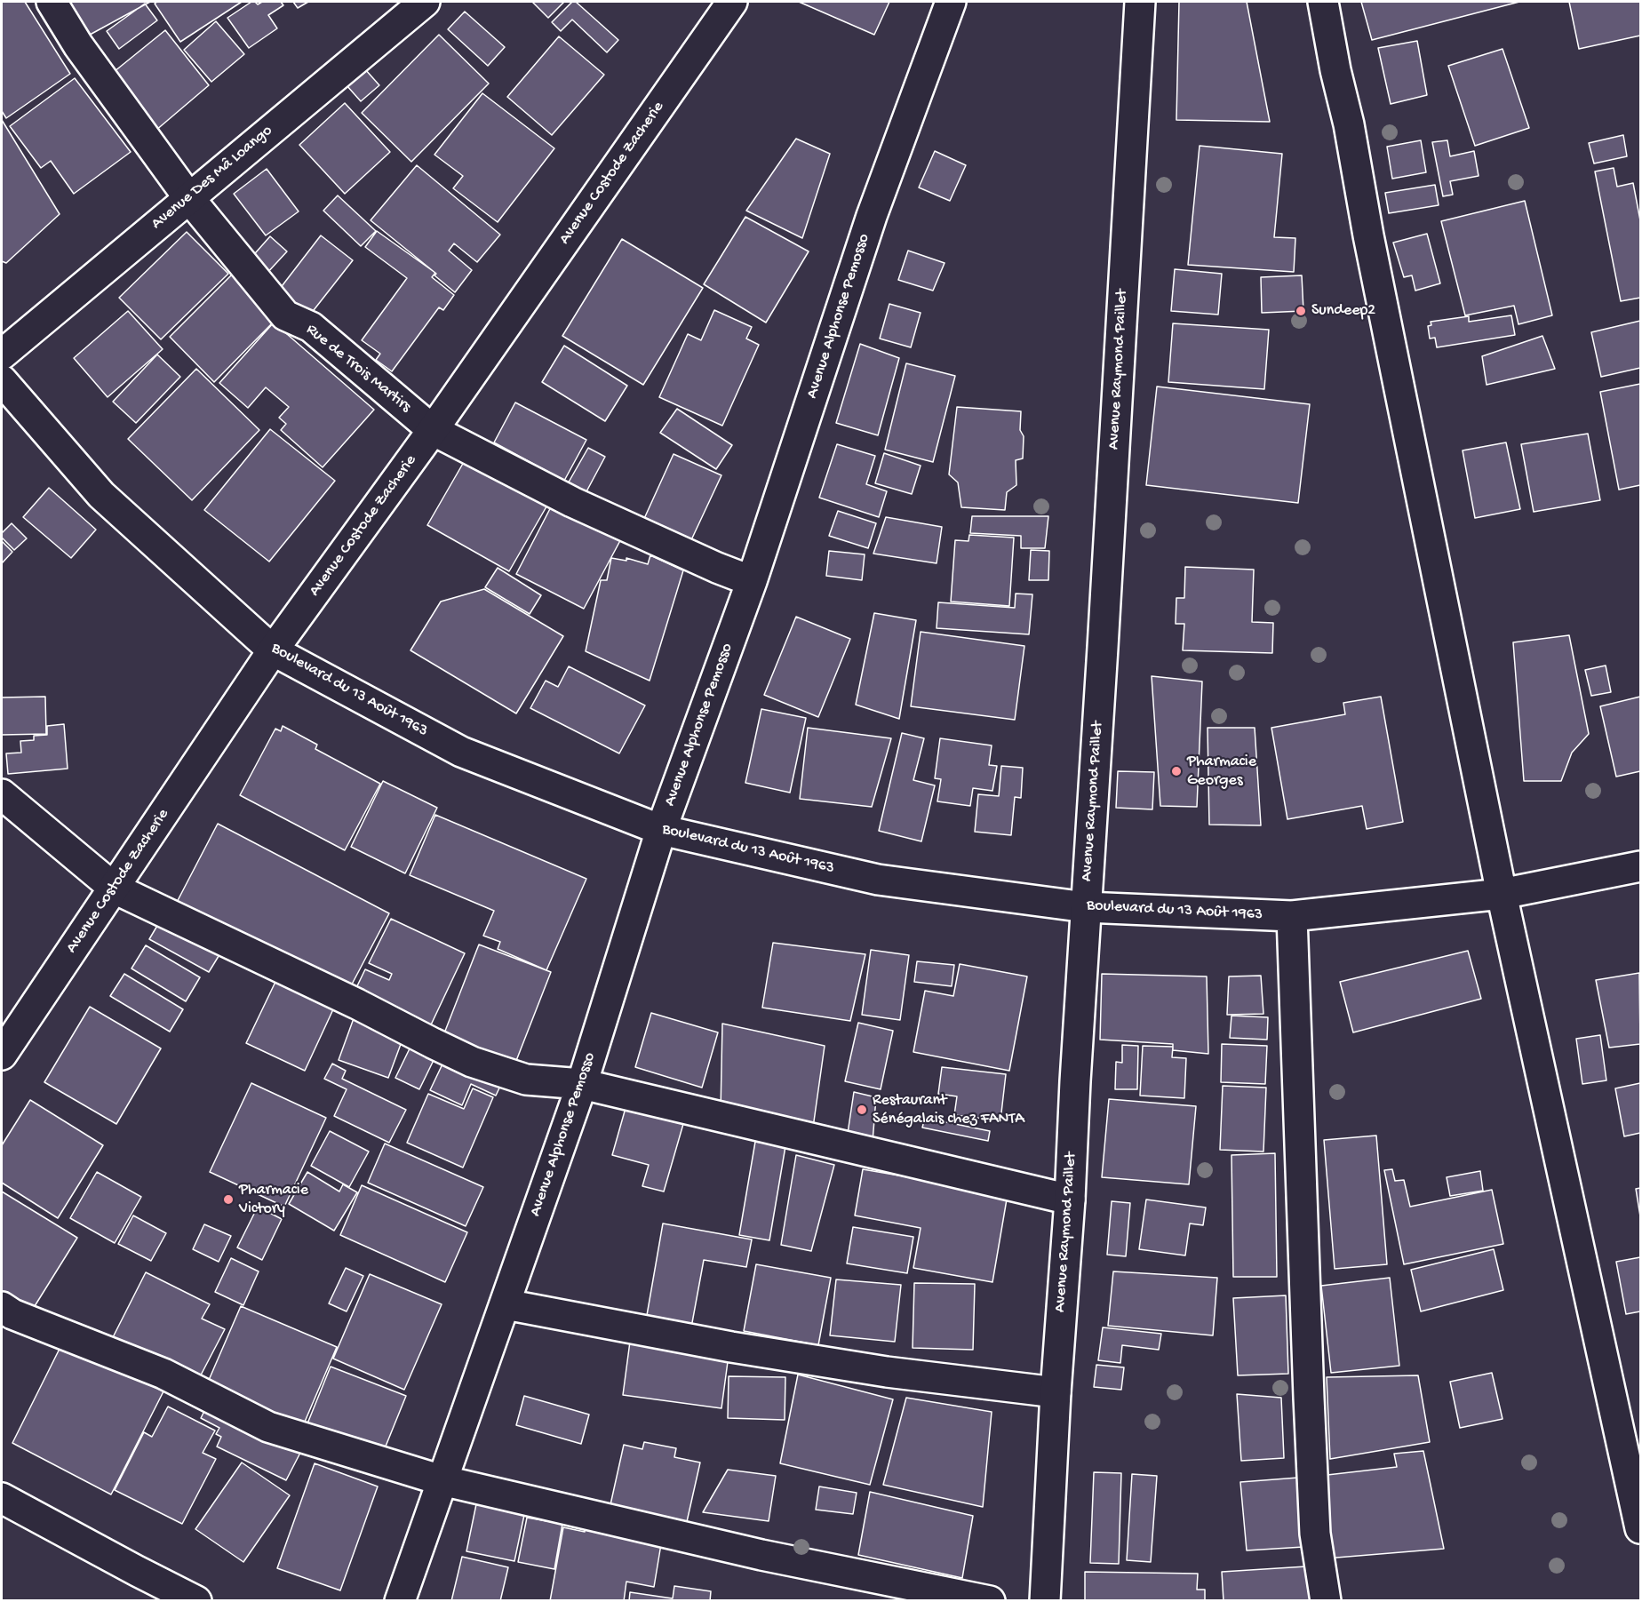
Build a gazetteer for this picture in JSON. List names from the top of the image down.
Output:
{
  "streets": {
    "street": [
      "Avenue Costode Zacherie",
      "Avenue Des Mâ Loango",
      "Avenue Alphonse Pemosso",
      "Rue de Trois Martirs",
      "Avenue Raymond Paillet",
      "Boulevard du 13 Août 1963"
    ]
  },
  "crossings": [
    ["Avenue Costode Zacherie", "Rue de Trois Martirs"],
    ["Avenue Costode Zacherie", "Boulevard du 13 Août 1963"],
    ["Avenue Des Mâ Loango", "Rue de Trois Martirs"],
    ["Avenue Alphonse Pemosso", "Rue de Trois Martirs"],
    ["Avenue Alphonse Pemosso", "Boulevard du 13 Août 1963"],
    ["Avenue Raymond Paillet", "Boulevard du 13 Août 1963"]
  ],
  "places": [
    "Sundeep2",
    "Pharmacie Georges",
    "Restaurant Sénégalais chez FANTA",
    "Pharmacie Victory"
  ]
}
